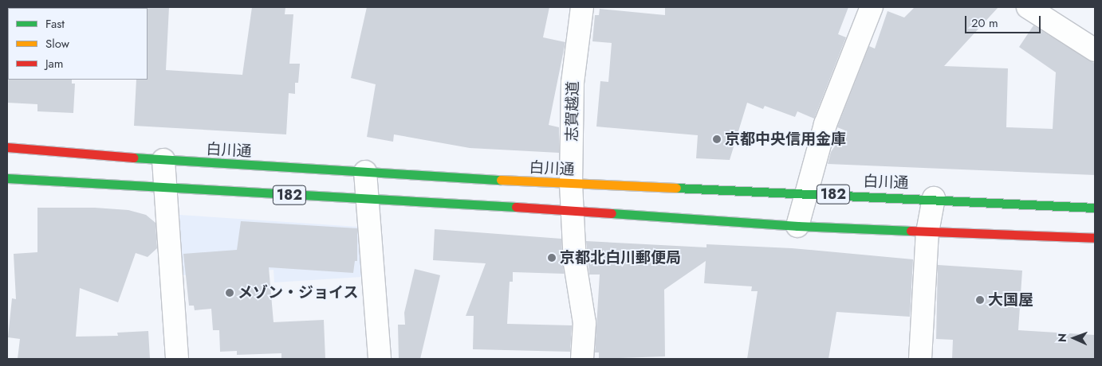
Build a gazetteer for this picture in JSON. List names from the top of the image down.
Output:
{
  "streets": {
    "main road": ["白川通", "182"],
    "street": ["志賀越道"]
  },
  "crossings": [
    ["志賀越道", "白川通"],
    ["志賀越道", "182"]
  ],
  "places": [
    "京都中央信用金庫",
    "京都北白川郵便局",
    "メゾン・ジョイス",
    "大国屋"
  ],
  "legend": ["Fast", "Slow", "Jam"],
  "scale_bar": "20 m",
  "north": "left"
}
